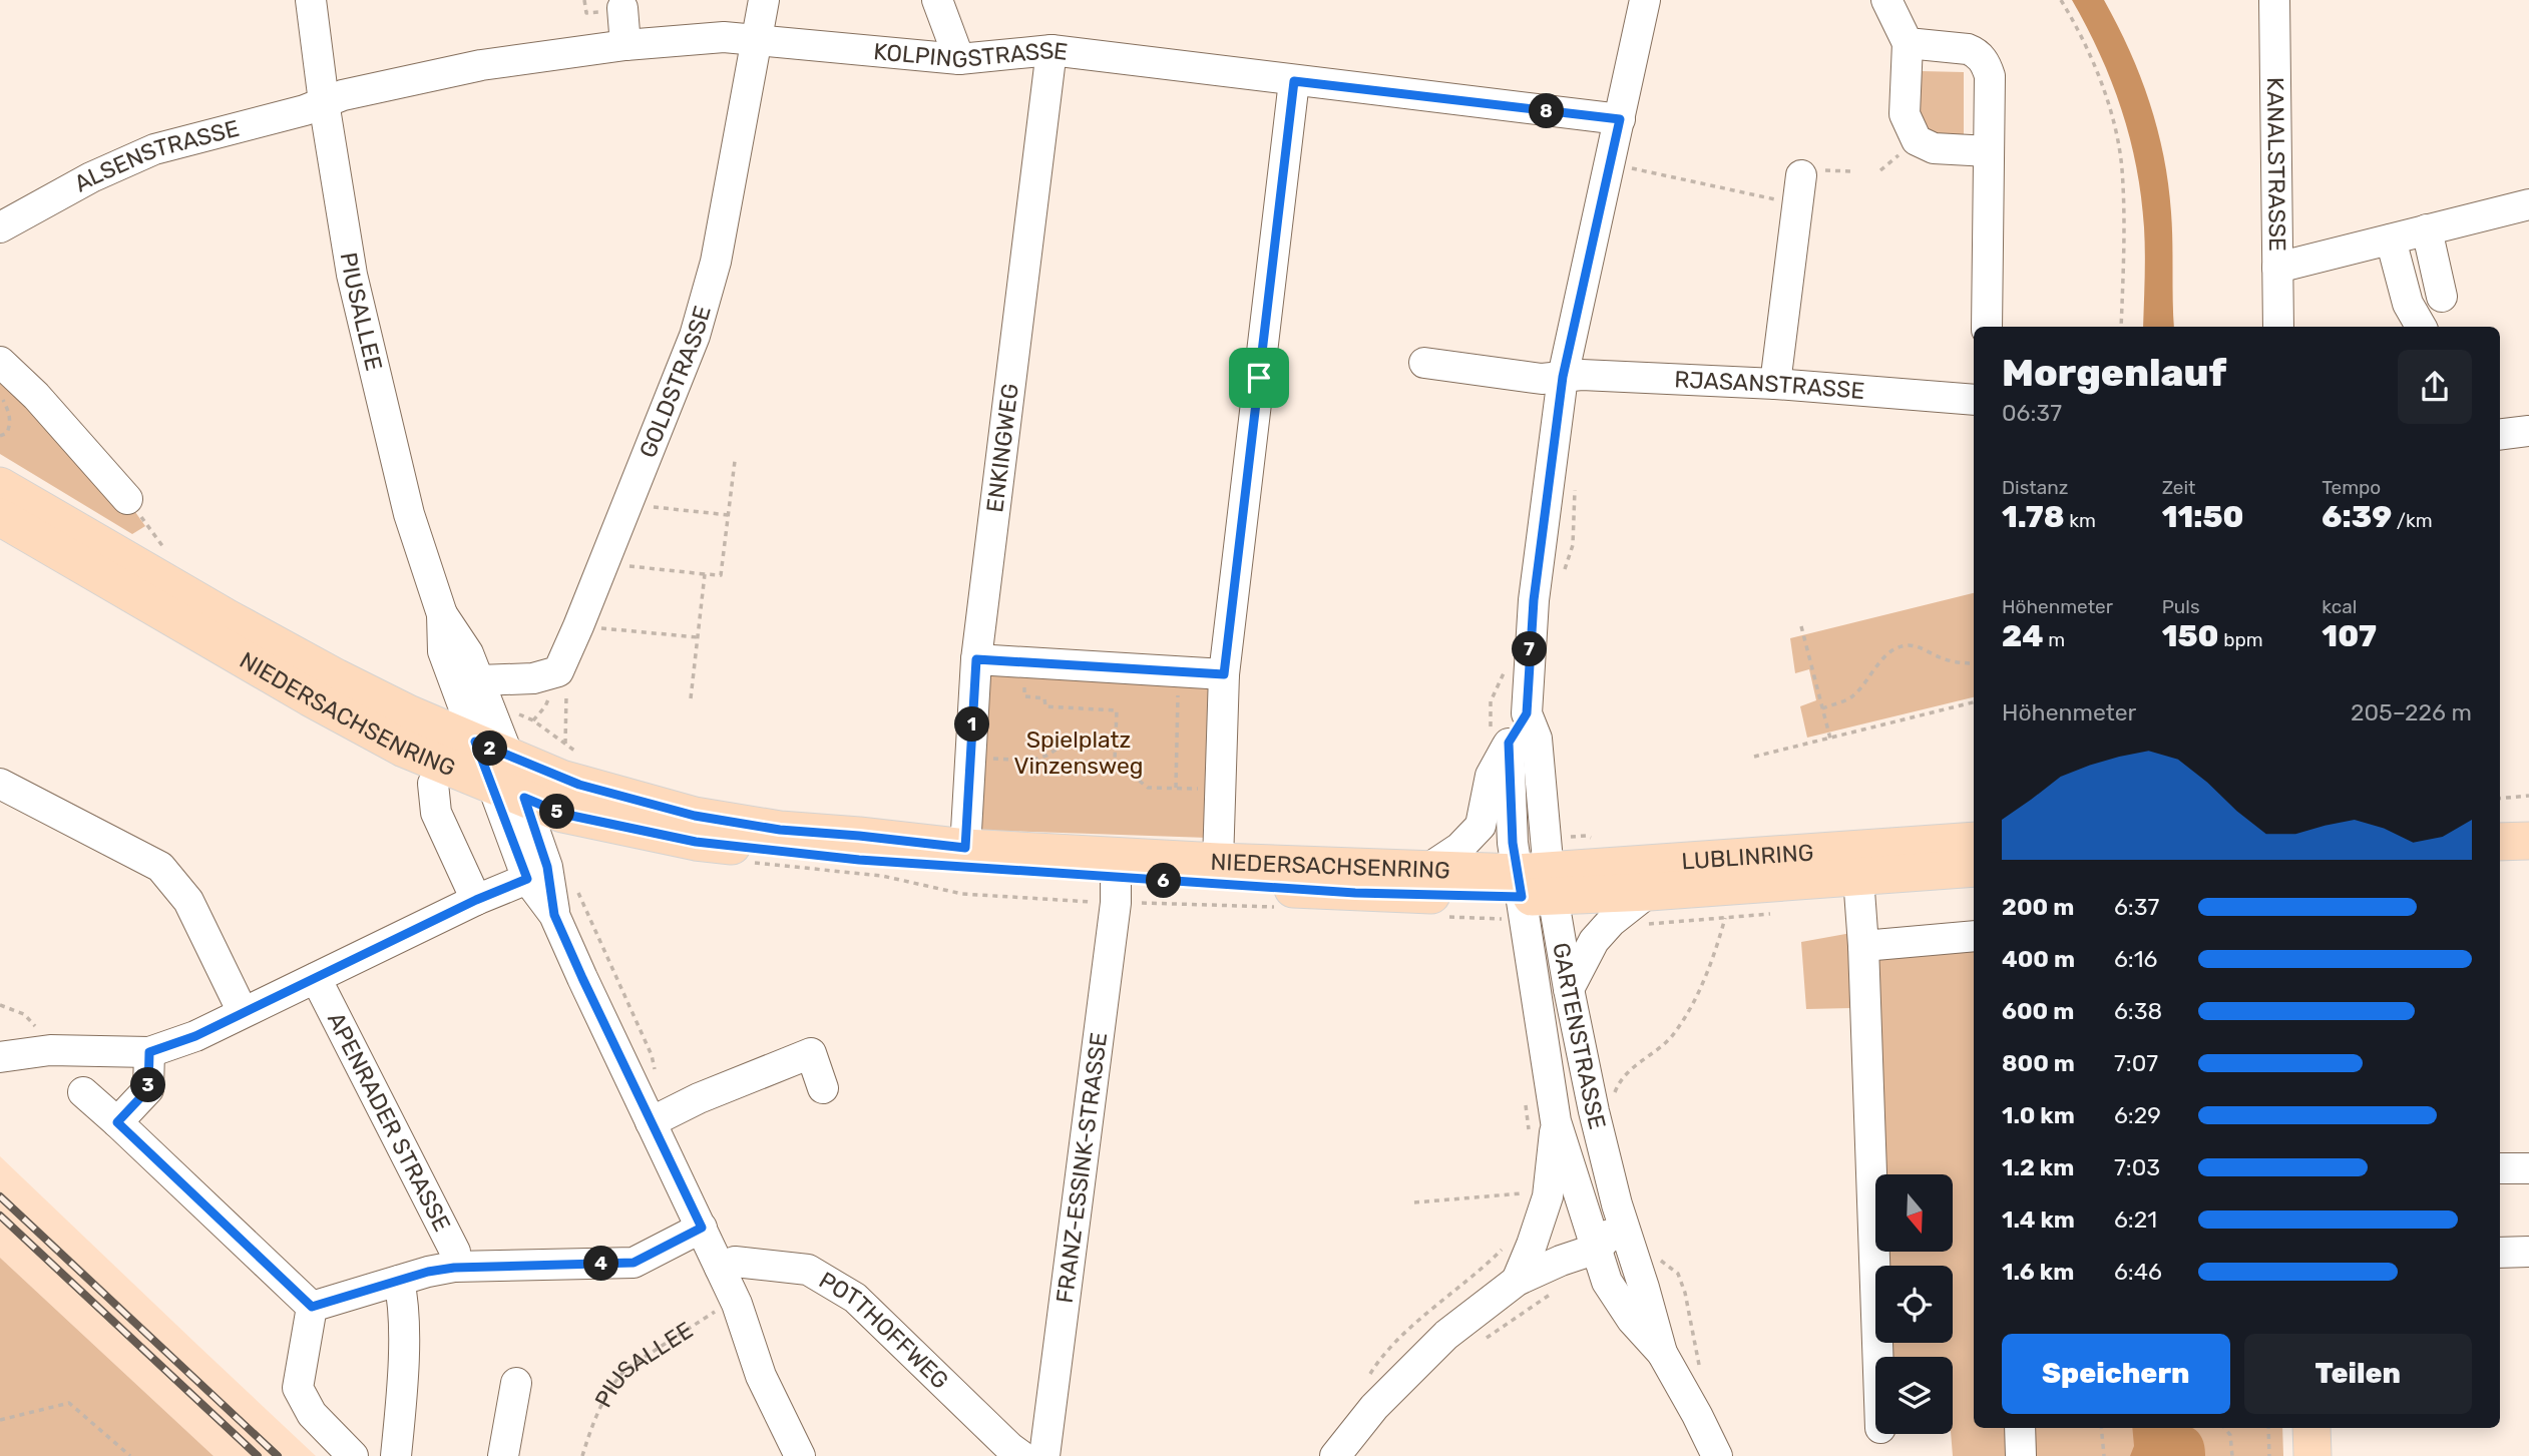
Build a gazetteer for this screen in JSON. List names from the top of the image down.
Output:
{
  "streets": {
    "main road": ["NIEDERSACHSENRING", "LUBLINRING"],
    "street": [
      "KOLPINGSTRASSE",
      "ALSENSTRASSE",
      "KANALSTRASSE",
      "PIUSALLEE",
      "GOLDSTRASSE",
      "RJASANSTRASSE",
      "ENKINGWEG",
      "GARTENSTRASSE",
      "APENRADER STRASSE",
      "FRANZ-ESSINK-STRASSE",
      "POTTHOFFWEG"
    ]
  },
  "crossings": [
    ["KOLPINGSTRASSE", "ALSENSTRASSE"],
    ["KOLPINGSTRASSE", "PIUSALLEE"],
    ["KOLPINGSTRASSE", "GOLDSTRASSE"],
    ["KOLPINGSTRASSE", "ENKINGWEG"],
    ["KOLPINGSTRASSE", "GARTENSTRASSE"],
    ["ALSENSTRASSE", "PIUSALLEE"],
    ["PIUSALLEE", "NIEDERSACHSENRING"],
    ["RJASANSTRASSE", "GARTENSTRASSE"],
    ["ENKINGWEG", "NIEDERSACHSENRING"],
    ["NIEDERSACHSENRING", "LUBLINRING"],
    ["NIEDERSACHSENRING", "GARTENSTRASSE"],
    ["NIEDERSACHSENRING", "FRANZ-ESSINK-STRASSE"],
    ["LUBLINRING", "GARTENSTRASSE"]
  ],
  "parks": ["Spielplatz Vinzensweg"],
  "north": "bottom",
  "page": {
    "pins": [
      "8",
      "7",
      "1",
      "2",
      "5",
      "6",
      "3",
      "4"
    ],
    "heading": ["Morgenlauf", "06:37"],
    "stats": [
      ["Distanz", "1.78 km"],
      ["Zeit", "11:50"],
      ["Tempo", "6:39 /km"],
      ["Höhenmeter", "24 m"],
      ["Puls", "150 bpm"],
      ["kcal", "107"]
    ],
    "chart": ["Höhenmeter", "205–226 m"],
    "list": [
      {
        "name": "200 m",
        "note": "6:37"
      },
      {
        "name": "400 m",
        "note": "6:16"
      },
      {
        "name": "600 m",
        "note": "6:38"
      },
      {
        "name": "800 m",
        "note": "7:07"
      },
      {
        "name": "1.0 km",
        "note": "6:29"
      },
      {
        "name": "1.2 km",
        "note": "7:03"
      },
      {
        "name": "1.4 km",
        "note": "6:21"
      },
      {
        "name": "1.6 km",
        "note": "6:46"
      }
    ],
    "buttons": ["Speichern", "Teilen"]
  }
}
